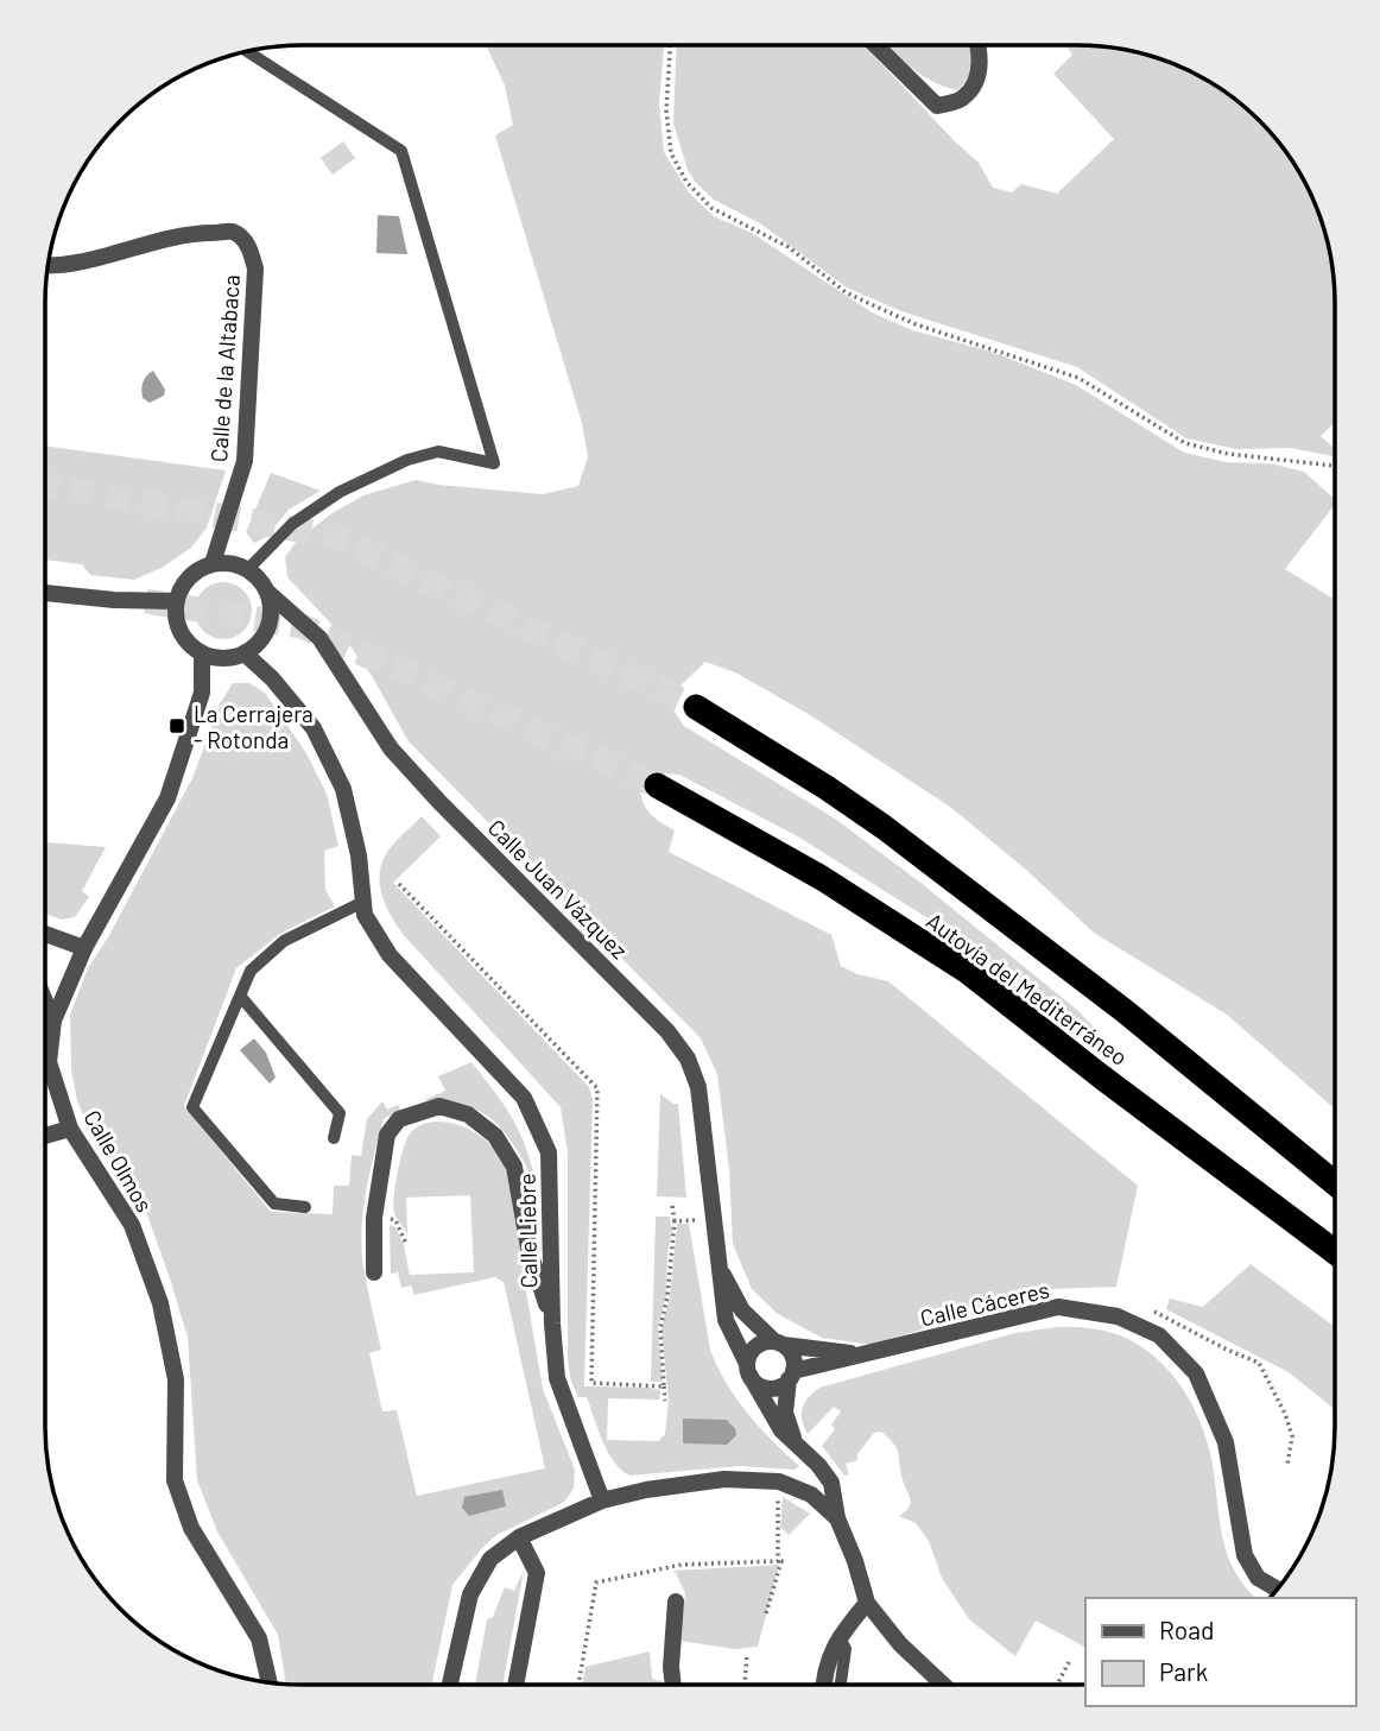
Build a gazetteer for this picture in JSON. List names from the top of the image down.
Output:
{
  "streets": {
    "highway": ["Autovía del Mediterráneo"],
    "street": [
      "Calle de la Altabaca",
      "Calle Juan Vázquez",
      "Calle Olmos",
      "Calle Liebre",
      "Calle Cáceres"
    ]
  },
  "crossings": [
    ["Calle de la Altabaca", "Calle Juan Vázquez"],
    ["Calle de la Altabaca", "Calle Olmos"],
    ["Calle de la Altabaca", "Calle Liebre"],
    ["Calle Juan Vázquez", "Calle Olmos"],
    ["Calle Juan Vázquez", "Calle Liebre"],
    ["Calle Juan Vázquez", "Calle Cáceres"],
    ["Calle Olmos", "Calle Liebre"]
  ],
  "places": {
    "transit": ["La Cerrajera - Rotonda"]
  },
  "legend": ["Road", "Park"]
}
